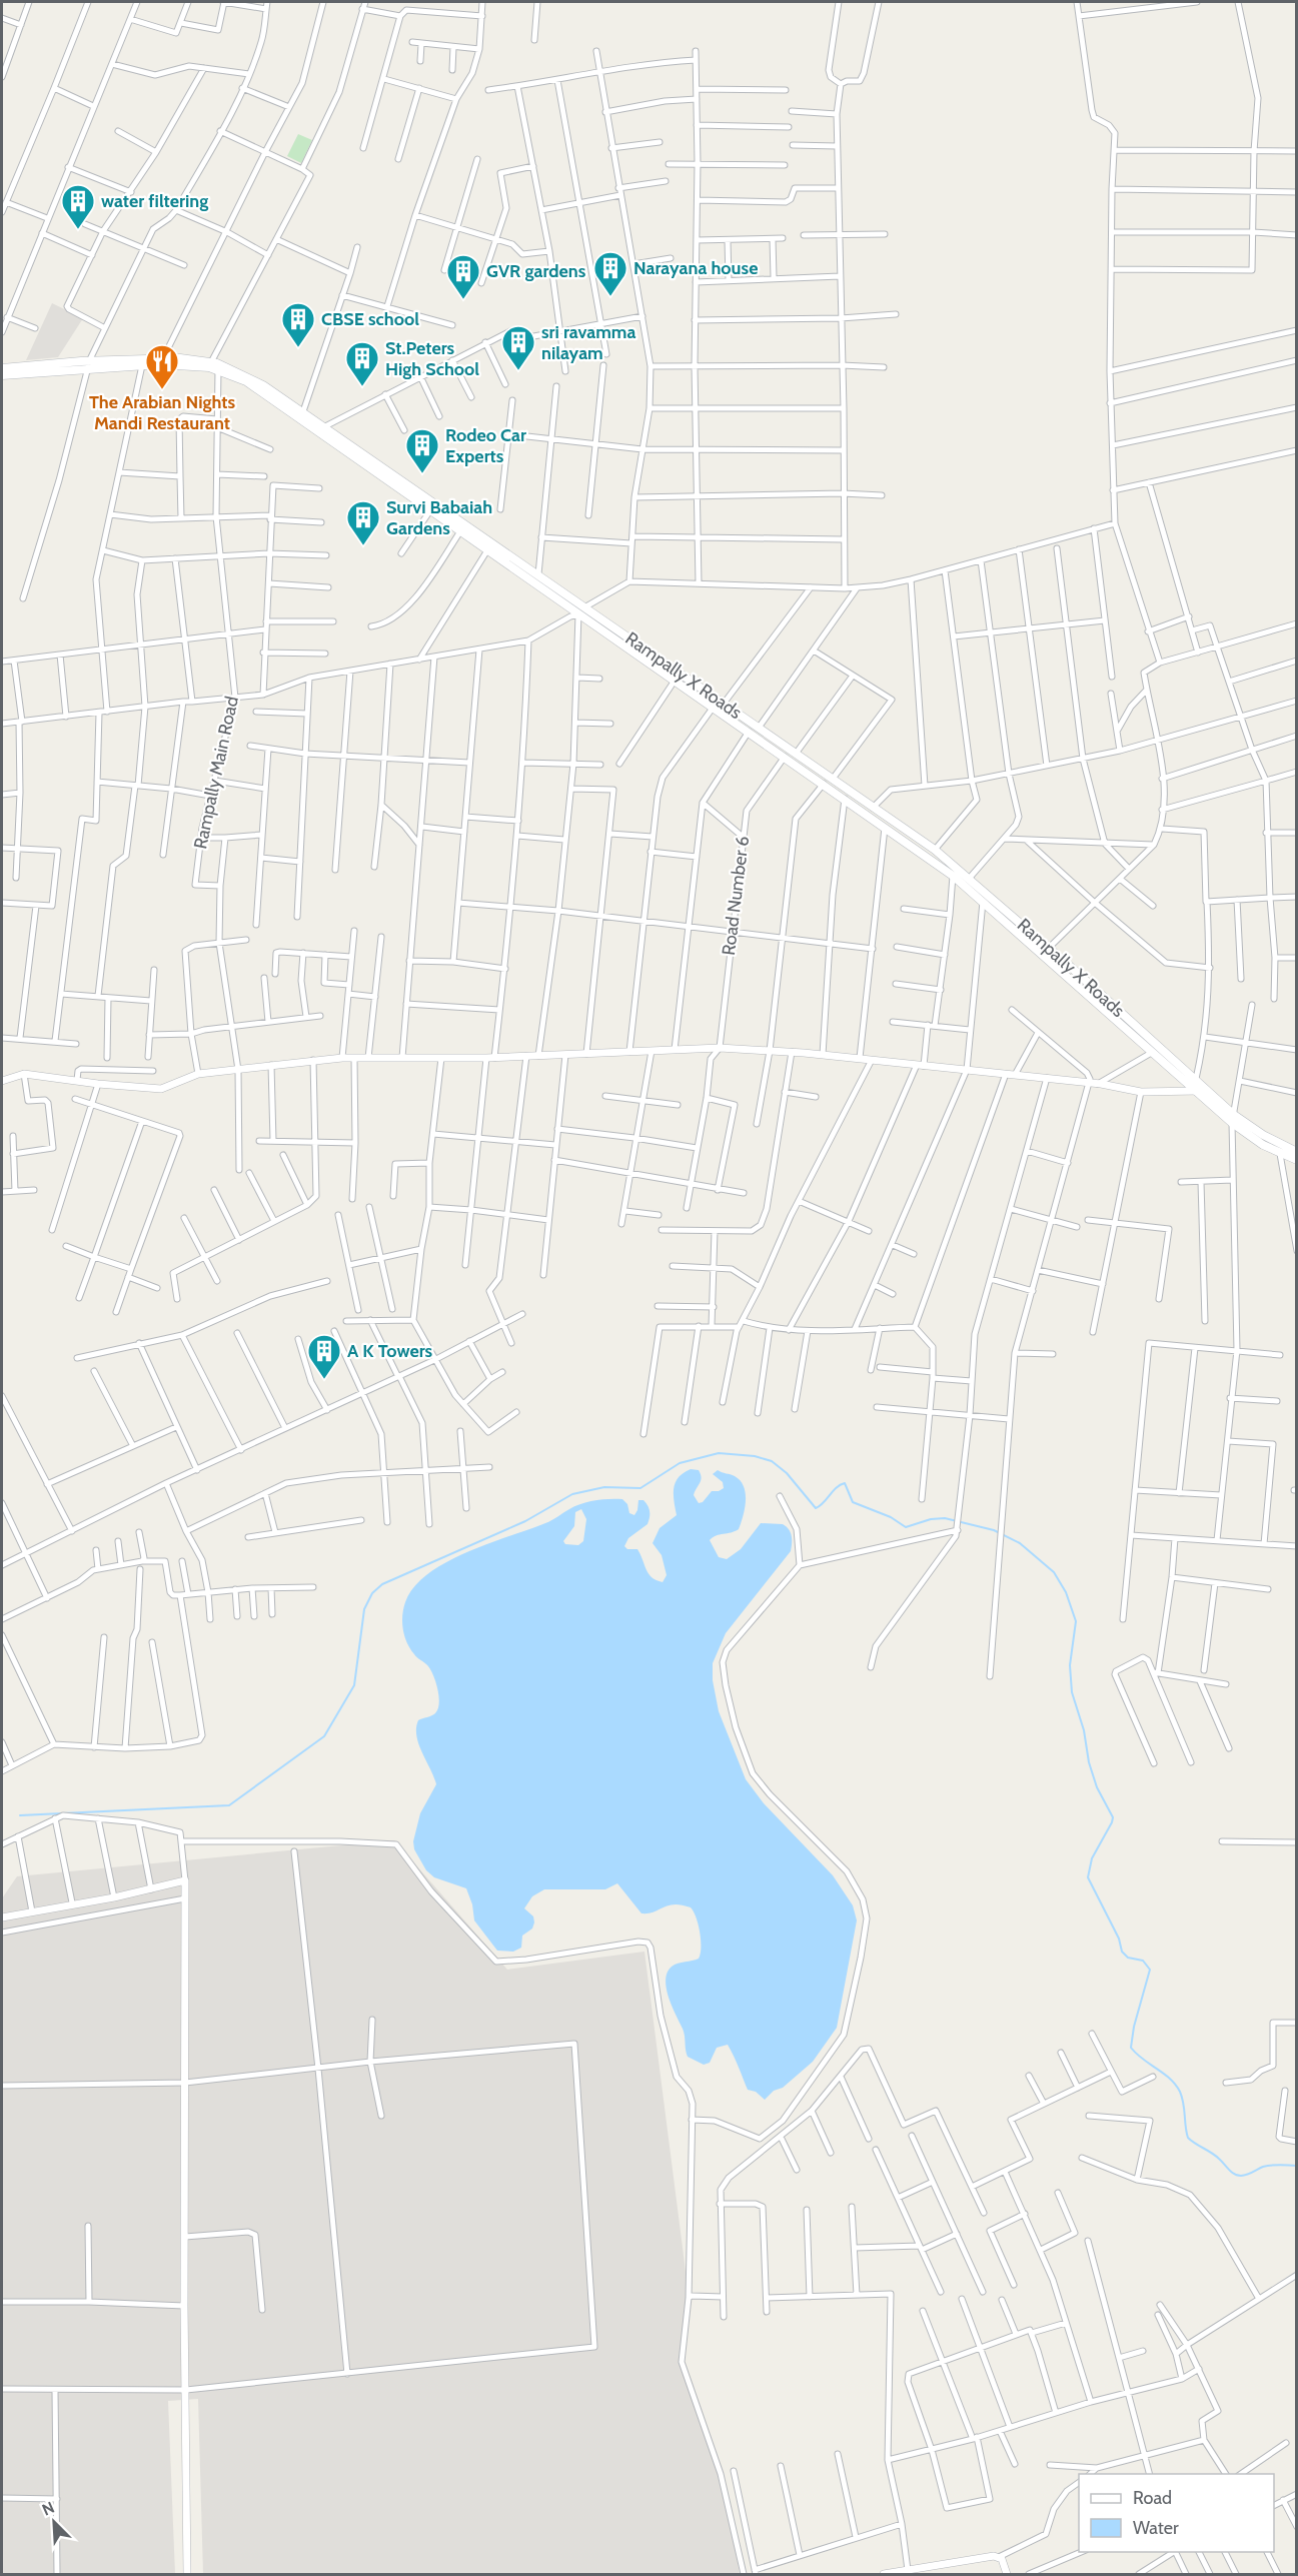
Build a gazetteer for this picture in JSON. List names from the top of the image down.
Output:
{
  "streets": {
    "main road": ["Rampally X Roads"],
    "street": ["Rampally Main Road", "Road Number 6"]
  },
  "crossings": [
    ["Rampally X Roads", "Rampally Main Road"]
  ],
  "places": {
    "building": [
      "water filtering",
      "Narayana house",
      "GVR gardens",
      "CBSE school",
      "sri ravamma nilayam",
      "St.Peters High School",
      "Rodeo Car Experts",
      "Survi Babaiah Gardens",
      "A K Towers"
    ],
    "restaurant": ["The Arabian Nights Mandi Restaurant"]
  },
  "legend": ["Road", "Water"],
  "north": "top left"
}
